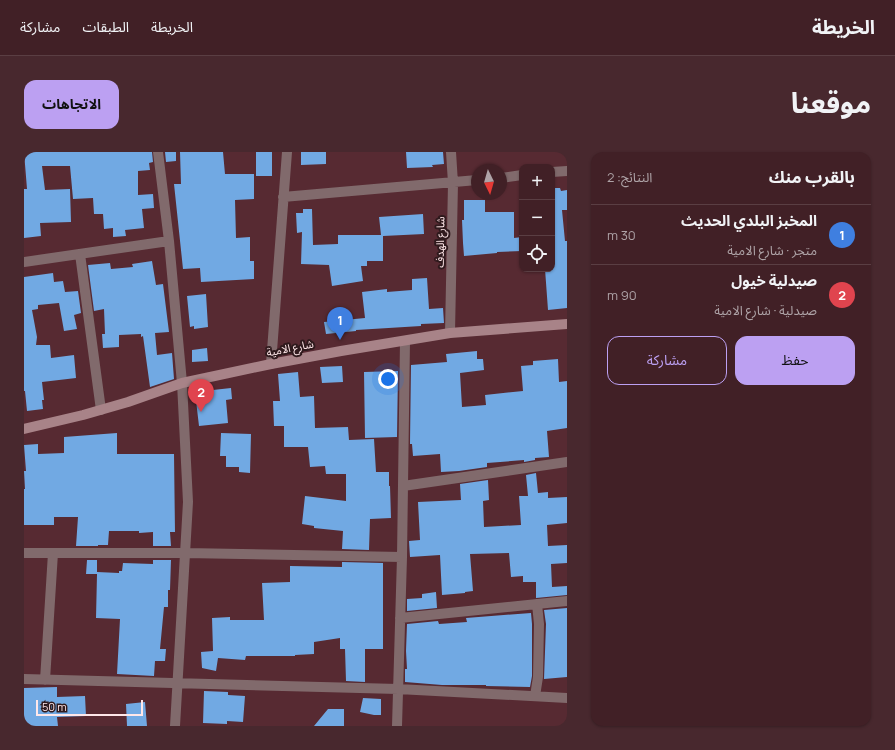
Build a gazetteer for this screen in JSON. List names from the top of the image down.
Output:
{
  "streets": {
    "street": ["شارع الهدف", "شارع الامية"]
  },
  "crossings": [
    ["شارع الهدف", "شارع الامية"]
  ],
  "scale_bar": "50 m",
  "north": "bottom",
  "page": {
    "header": "الخريطة",
    "nav": ["الخريطة", "الطبقات", "مشاركة"],
    "title": "موقعنا",
    "buttons": [
      "الاتجاهات",
      ["حفظ", "مشاركة"]
    ],
    "heading": ["بالقرب منك", "النتائج: 2"],
    "map_buttons": ["+", "−"],
    "list": [
      {
        "mark": "1",
        "name": "المخبز البلدي الحديث",
        "note": "متجر · شارع الامية",
        "value": "30 m"
      },
      {
        "mark": "2",
        "name": "صيدلية خيول",
        "note": "صيدلية · شارع الامية",
        "value": "90 m"
      }
    ],
    "pins": ["1", "2"],
    "scale": "50 m"
  }
}
